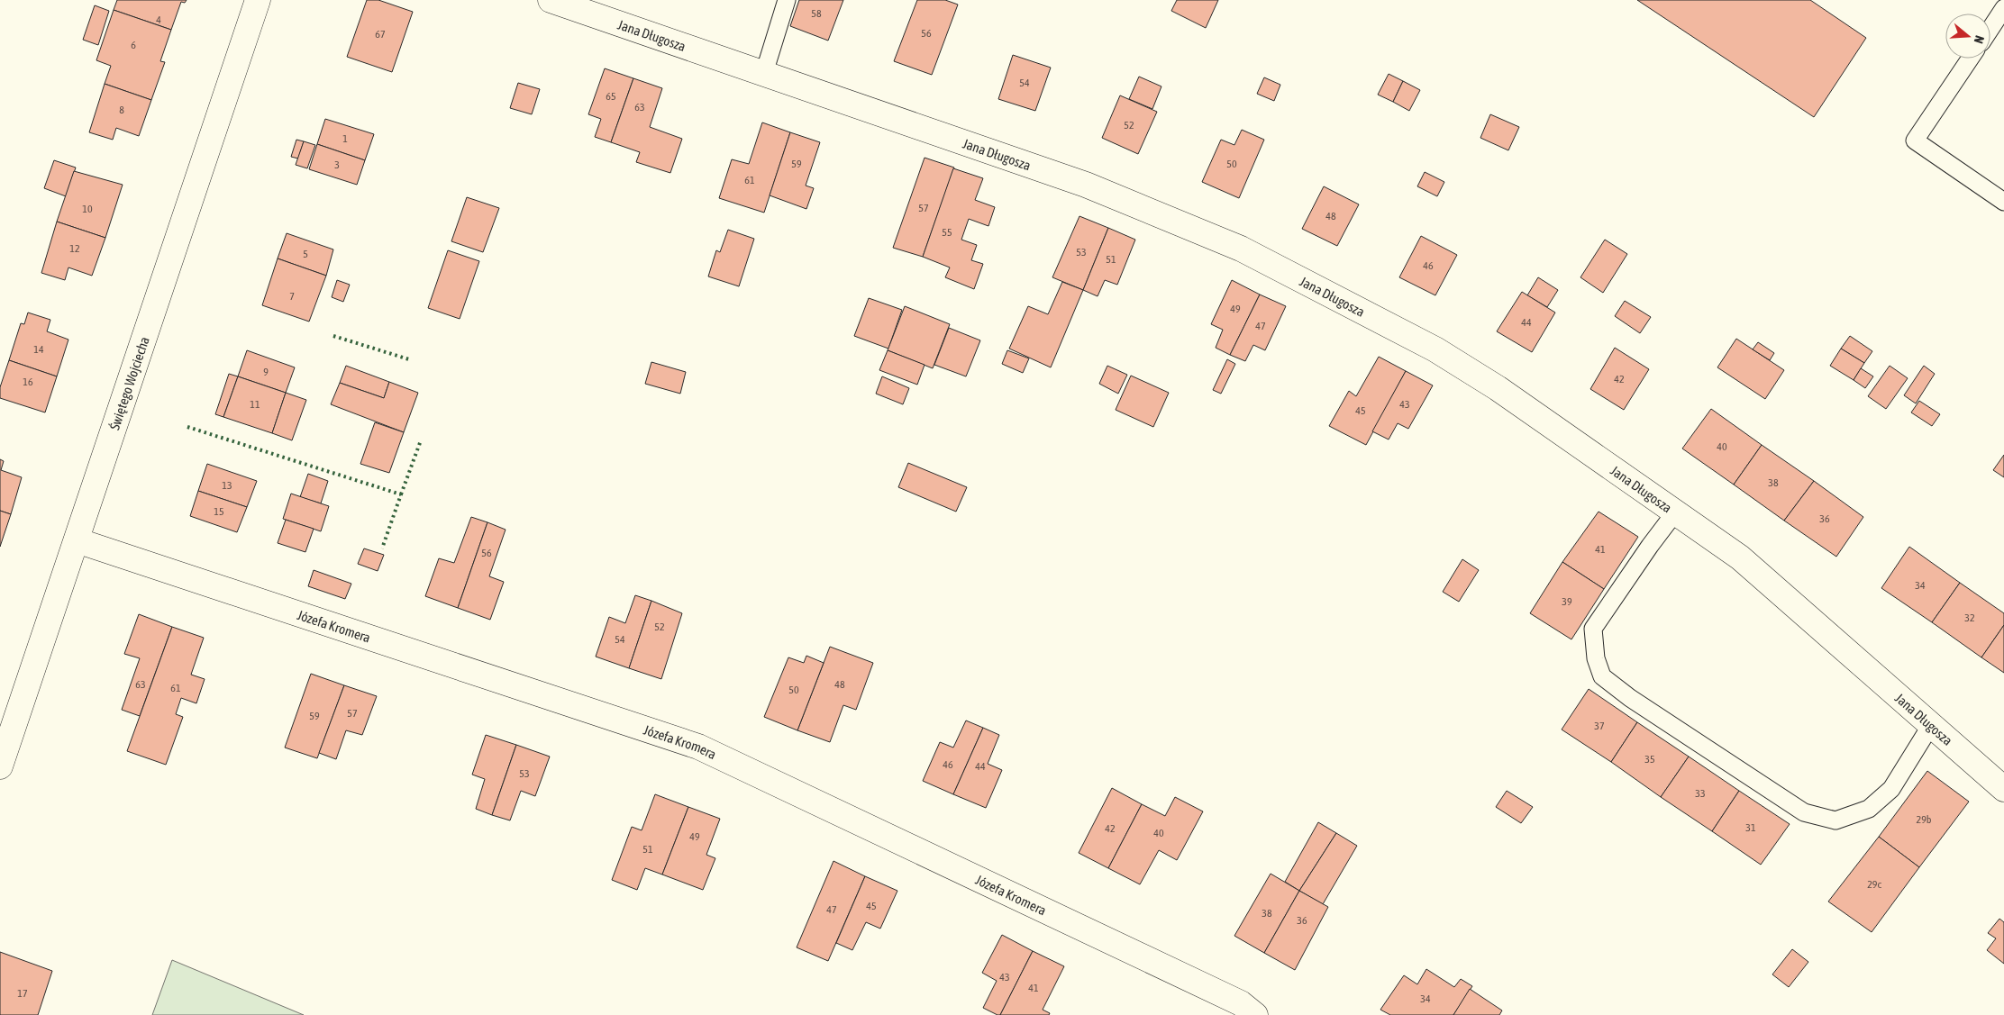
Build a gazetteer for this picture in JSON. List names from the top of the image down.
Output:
{
  "streets": {
    "street": ["Jana Długosza", "Świętego Wojciecha", "Józefa Kromera"]
  },
  "crossings": [
    ["Świętego Wojciecha", "Józefa Kromera"]
  ],
  "house_numbers": [
    "58",
    "4",
    "56",
    "67",
    "6",
    "54",
    "65",
    "63",
    "8",
    "52",
    "1",
    "59",
    "50",
    "3",
    "61",
    "57",
    "10",
    "48",
    "55",
    "12",
    "53",
    "5",
    "51",
    "46",
    "7",
    "49",
    "44",
    "47",
    "14",
    "9",
    "42",
    "16",
    "11",
    "43",
    "45",
    "40",
    "38",
    "13",
    "15",
    "36",
    "41",
    "56",
    "34",
    "39",
    "32",
    "52",
    "54",
    "63",
    "48",
    "61",
    "50",
    "57",
    "59",
    "37",
    "35",
    "46",
    "44",
    "53",
    "33",
    "29b",
    "31",
    "42",
    "40",
    "49",
    "51",
    "29c",
    "45",
    "47",
    "38",
    "36",
    "43",
    "41",
    "17",
    "34"
  ],
  "north": "right"
}
